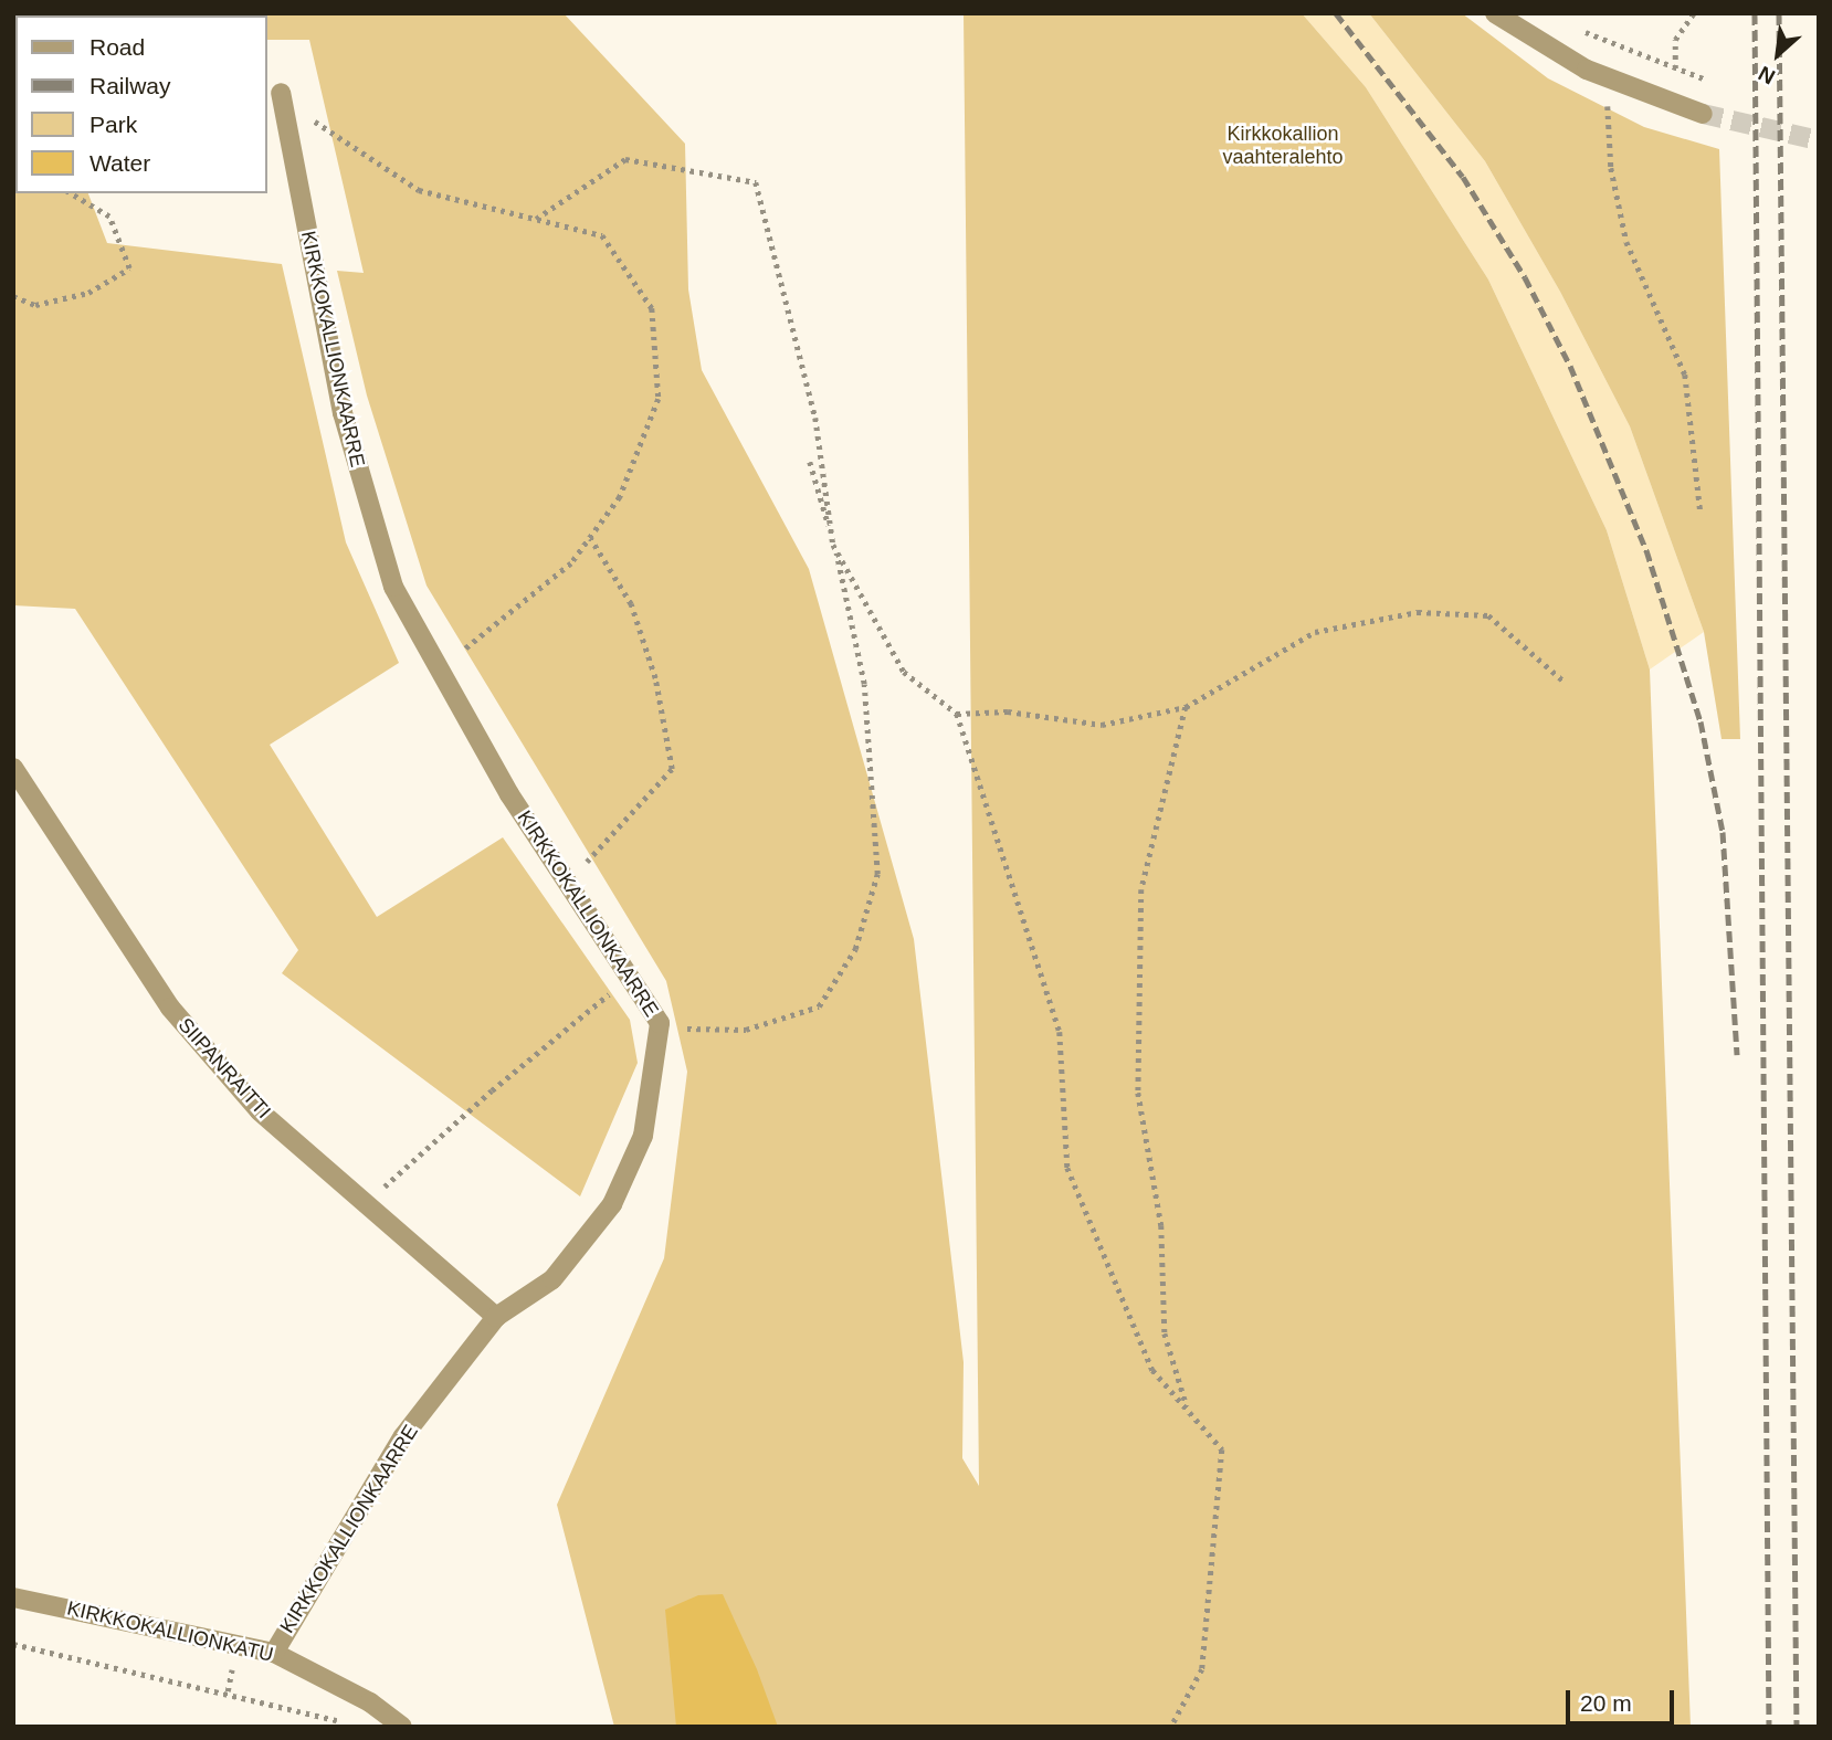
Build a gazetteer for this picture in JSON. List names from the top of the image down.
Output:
{
  "streets": {
    "street": ["KIRKKOKALLIONKAARRE", "SIIPANRAITTI", "KIRKKOKALLIONKATU"]
  },
  "crossings": [
    ["KIRKKOKALLIONKAARRE", "SIIPANRAITTI"],
    ["KIRKKOKALLIONKAARRE", "KIRKKOKALLIONKATU"]
  ],
  "parks": ["Kirkkokallion vaahteralehto"],
  "legend": [
    "Road",
    "Railway",
    "Park",
    "Water"
  ],
  "scale_bar": "20 m",
  "north": "bottom left"
}
